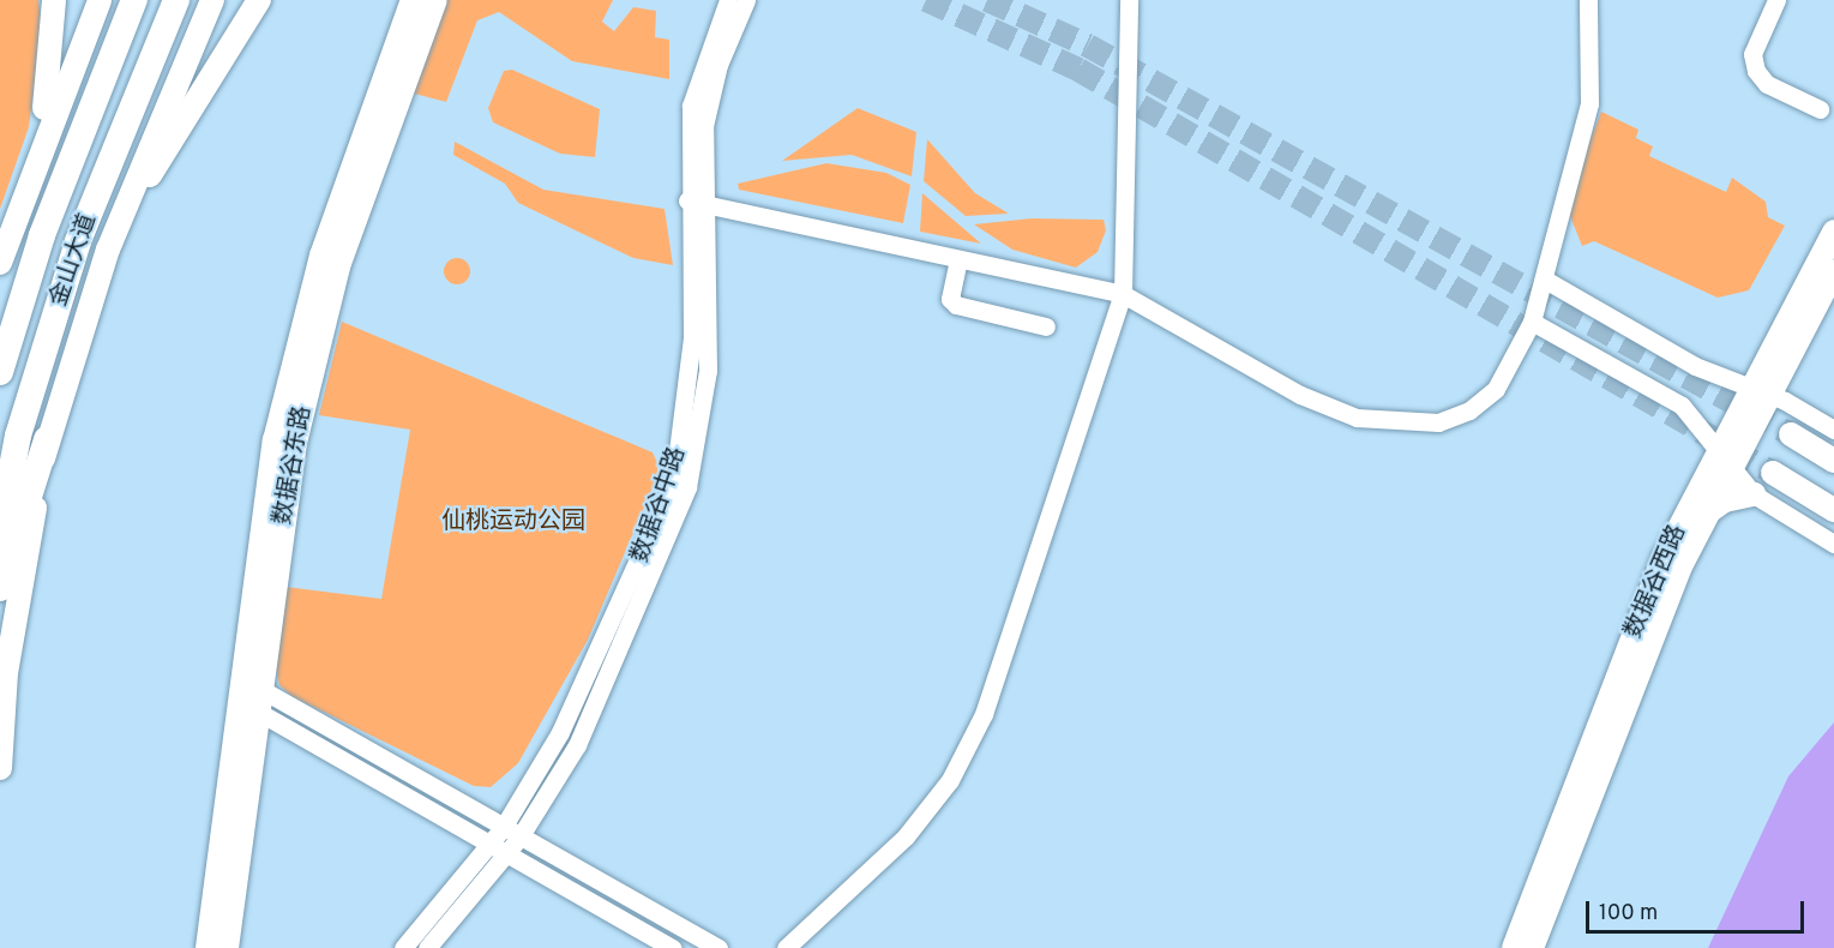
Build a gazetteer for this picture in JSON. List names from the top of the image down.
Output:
{
  "streets": {
    "highway": ["金山大道"],
    "main road": ["数据谷东路", "数据谷西路"],
    "street": ["数据谷中路"]
  },
  "parks": ["仙桃运动公园"],
  "scale_bar": "100 m"
}
